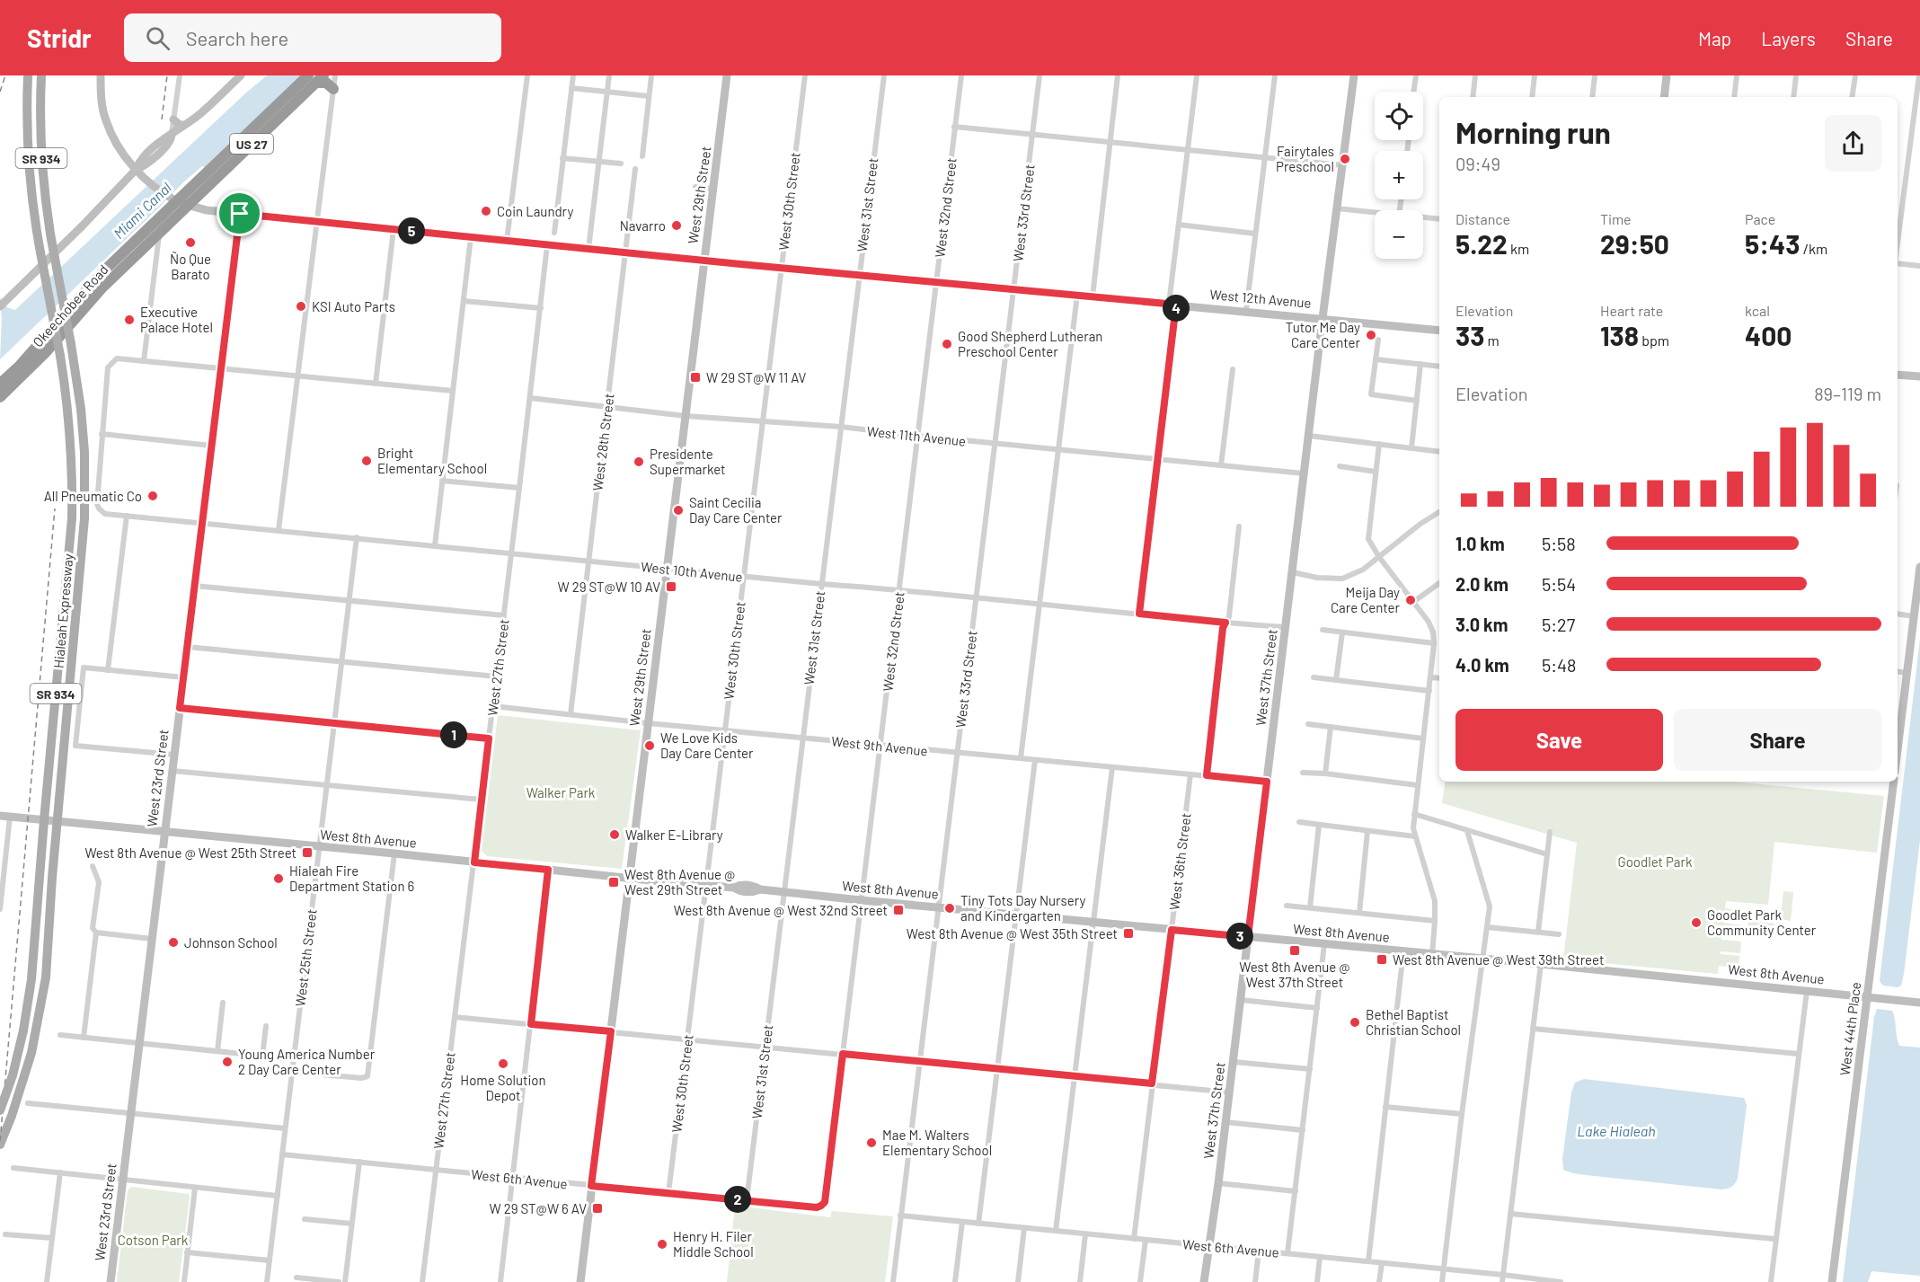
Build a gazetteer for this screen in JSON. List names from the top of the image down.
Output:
{
  "streets": {
    "highway": ["US 27", "Okeechobee Road"],
    "main road": ["SR 934", "Hialeah Expressway"],
    "street": [
      "West 29th Street",
      "West 30th Street",
      "West 31st Street",
      "West 32nd Street",
      "West 33rd Street",
      "West 12th Avenue",
      "West 11th Avenue",
      "West 28th Street",
      "West 10th Avenue",
      "West 27th Street",
      "West 37th Street",
      "West 9th Avenue",
      "West 23rd Street",
      "West 8th Avenue",
      "West 36th Street",
      "West 25th Street",
      "West 44th Place",
      "West 6th Avenue"
    ]
  },
  "crossings": [
    ["West 29th Street", "West 12th Avenue"],
    ["West 29th Street", "West 11th Avenue"],
    ["West 29th Street", "West 10th Avenue"],
    ["West 29th Street", "West 9th Avenue"],
    ["West 29th Street", "West 8th Avenue"],
    ["West 29th Street", "West 6th Avenue"],
    ["West 30th Street", "West 12th Avenue"],
    ["West 30th Street", "West 11th Avenue"],
    ["West 30th Street", "West 10th Avenue"],
    ["West 30th Street", "West 9th Avenue"],
    ["West 30th Street", "West 8th Avenue"],
    ["West 30th Street", "West 6th Avenue"],
    ["West 31st Street", "West 12th Avenue"],
    ["West 31st Street", "West 11th Avenue"],
    ["West 31st Street", "West 10th Avenue"],
    ["West 31st Street", "West 9th Avenue"],
    ["West 31st Street", "West 8th Avenue"],
    ["West 31st Street", "West 6th Avenue"],
    ["West 32nd Street", "West 12th Avenue"],
    ["West 32nd Street", "West 11th Avenue"],
    ["West 32nd Street", "West 10th Avenue"],
    ["West 32nd Street", "West 9th Avenue"],
    ["West 32nd Street", "West 8th Avenue"],
    ["West 32nd Street", "West 6th Avenue"],
    ["West 33rd Street", "West 12th Avenue"],
    ["West 33rd Street", "West 11th Avenue"],
    ["West 33rd Street", "West 10th Avenue"],
    ["West 33rd Street", "West 9th Avenue"],
    ["West 33rd Street", "West 8th Avenue"],
    ["West 33rd Street", "West 6th Avenue"],
    ["West 12th Avenue", "Okeechobee Road"],
    ["West 12th Avenue", "West 28th Street"],
    ["West 12th Avenue", "West 27th Street"],
    ["West 12th Avenue", "West 37th Street"],
    ["West 12th Avenue", "West 23rd Street"],
    ["West 11th Avenue", "West 28th Street"],
    ["West 11th Avenue", "West 27th Street"],
    ["West 11th Avenue", "West 37th Street"],
    ["West 28th Street", "West 10th Avenue"],
    ["West 28th Street", "West 9th Avenue"],
    ["West 10th Avenue", "West 27th Street"],
    ["West 10th Avenue", "West 37th Street"],
    ["West 10th Avenue", "West 23rd Street"],
    ["West 10th Avenue", "West 25th Street"],
    ["Hialeah Expressway", "West 8th Avenue"],
    ["West 27th Street", "West 9th Avenue"],
    ["West 27th Street", "West 8th Avenue"],
    ["West 27th Street", "West 6th Avenue"],
    ["West 37th Street", "West 9th Avenue"],
    ["West 37th Street", "West 8th Avenue"],
    ["West 37th Street", "West 6th Avenue"],
    ["West 9th Avenue", "West 36th Street"],
    ["West 23rd Street", "West 8th Avenue"],
    ["West 8th Avenue", "West 36th Street"],
    ["West 8th Avenue", "West 25th Street"],
    ["West 8th Avenue", "West 44th Place"],
    ["West 36th Street", "West 6th Avenue"],
    ["West 25th Street", "West 6th Avenue"]
  ],
  "water": ["Miami Canal", "Lake Hialeah"],
  "parks": ["Walker Park", "Goodlet Park", "Cotson Park"],
  "places": {
    "other": [
      "Fairytales Preschool",
      "Coin Laundry",
      "Navarro",
      "Ño Que Barato",
      "KSI Auto Parts",
      "Executive Palace Hotel",
      "Tutor Me Day Care Center",
      "Good Shepherd Lutheran Preschool Center",
      "Bright Elementary School",
      "Presidente Supermarket",
      "All Pneumatic Co",
      "Saint Cecilia Day Care Center",
      "Meija Day Care Center",
      "We Love Kids Day Care Center",
      "Walker E-Library",
      "Hialeah Fire Department Station 6",
      "Tiny Tots Day Nursery and Kindergarten",
      "Goodlet Park Community Center",
      "Johnson School",
      "Bethel Baptist Christian School",
      "Young America Number 2 Day Care Center",
      "Home Solution Depot",
      "Mae M. Walters Elementary School",
      "Henry H. Filer Middle School"
    ],
    "transit": [
      "W 29 ST@W 11 AV",
      "W 29 ST@W 10 AV",
      "West 8th Avenue @ West 25th Street",
      "West 8th Avenue @ West 29th Street",
      "West 8th Avenue @ West 32nd Street",
      "West 8th Avenue @ West 35th Street",
      "West 8th Avenue @ West 37th Street",
      "West 8th Avenue @ West 39th Street",
      "W 29 ST@W 6 AV"
    ]
  },
  "page": {
    "header": "Stridr",
    "search": "Search here",
    "nav": ["Map", "Layers", "Share"],
    "map_buttons": ["+", "−"],
    "heading": ["Morning run", "09:49"],
    "stats": [
      ["Distance", "5.22 km"],
      ["Time", "29:50"],
      ["Pace", "5:43 /km"],
      ["Elevation", "33 m"],
      ["Heart rate", "138 bpm"],
      ["kcal", "400"]
    ],
    "pins": [
      "5",
      "4",
      "1",
      "3",
      "2"
    ],
    "chart": ["Elevation", "89–119 m"],
    "list": [
      {
        "name": "1.0 km",
        "note": "5:58"
      },
      {
        "name": "2.0 km",
        "note": "5:54"
      },
      {
        "name": "3.0 km",
        "note": "5:27"
      },
      {
        "name": "4.0 km",
        "note": "5:48"
      }
    ],
    "buttons": ["Save", "Share"]
  }
}
